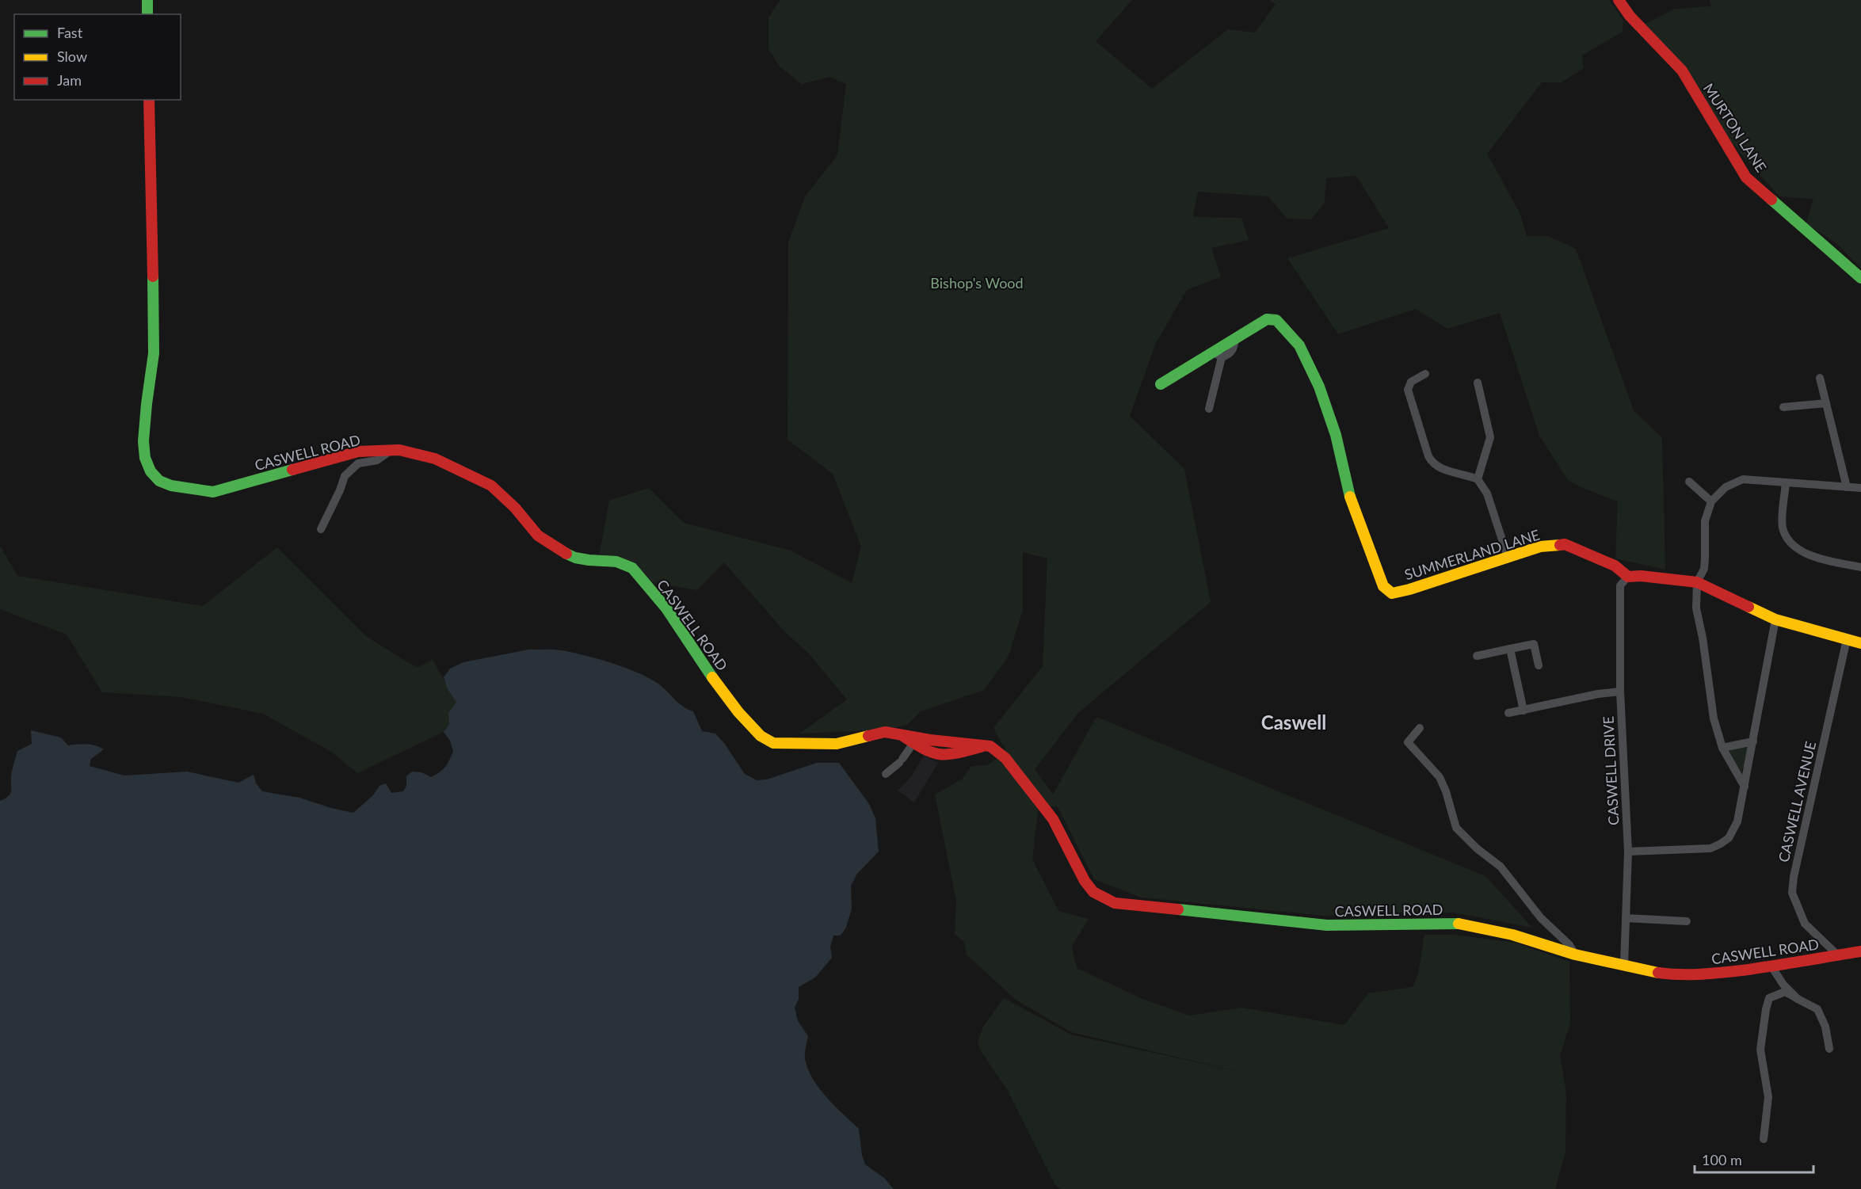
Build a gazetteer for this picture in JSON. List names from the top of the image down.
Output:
{
  "streets": {
    "street": [
      "MURTON LANE",
      "CASWELL ROAD",
      "SUMMERLAND LANE",
      "CASWELL DRIVE",
      "CASWELL AVENUE"
    ]
  },
  "crossings": [
    ["CASWELL ROAD", "CASWELL DRIVE"],
    ["CASWELL ROAD", "CASWELL AVENUE"],
    ["SUMMERLAND LANE", "CASWELL DRIVE"]
  ],
  "districts": ["Caswell"],
  "parks": ["Bishop's Wood"],
  "legend": ["Fast", "Slow", "Jam"],
  "scale_bar": "100 m"
}
